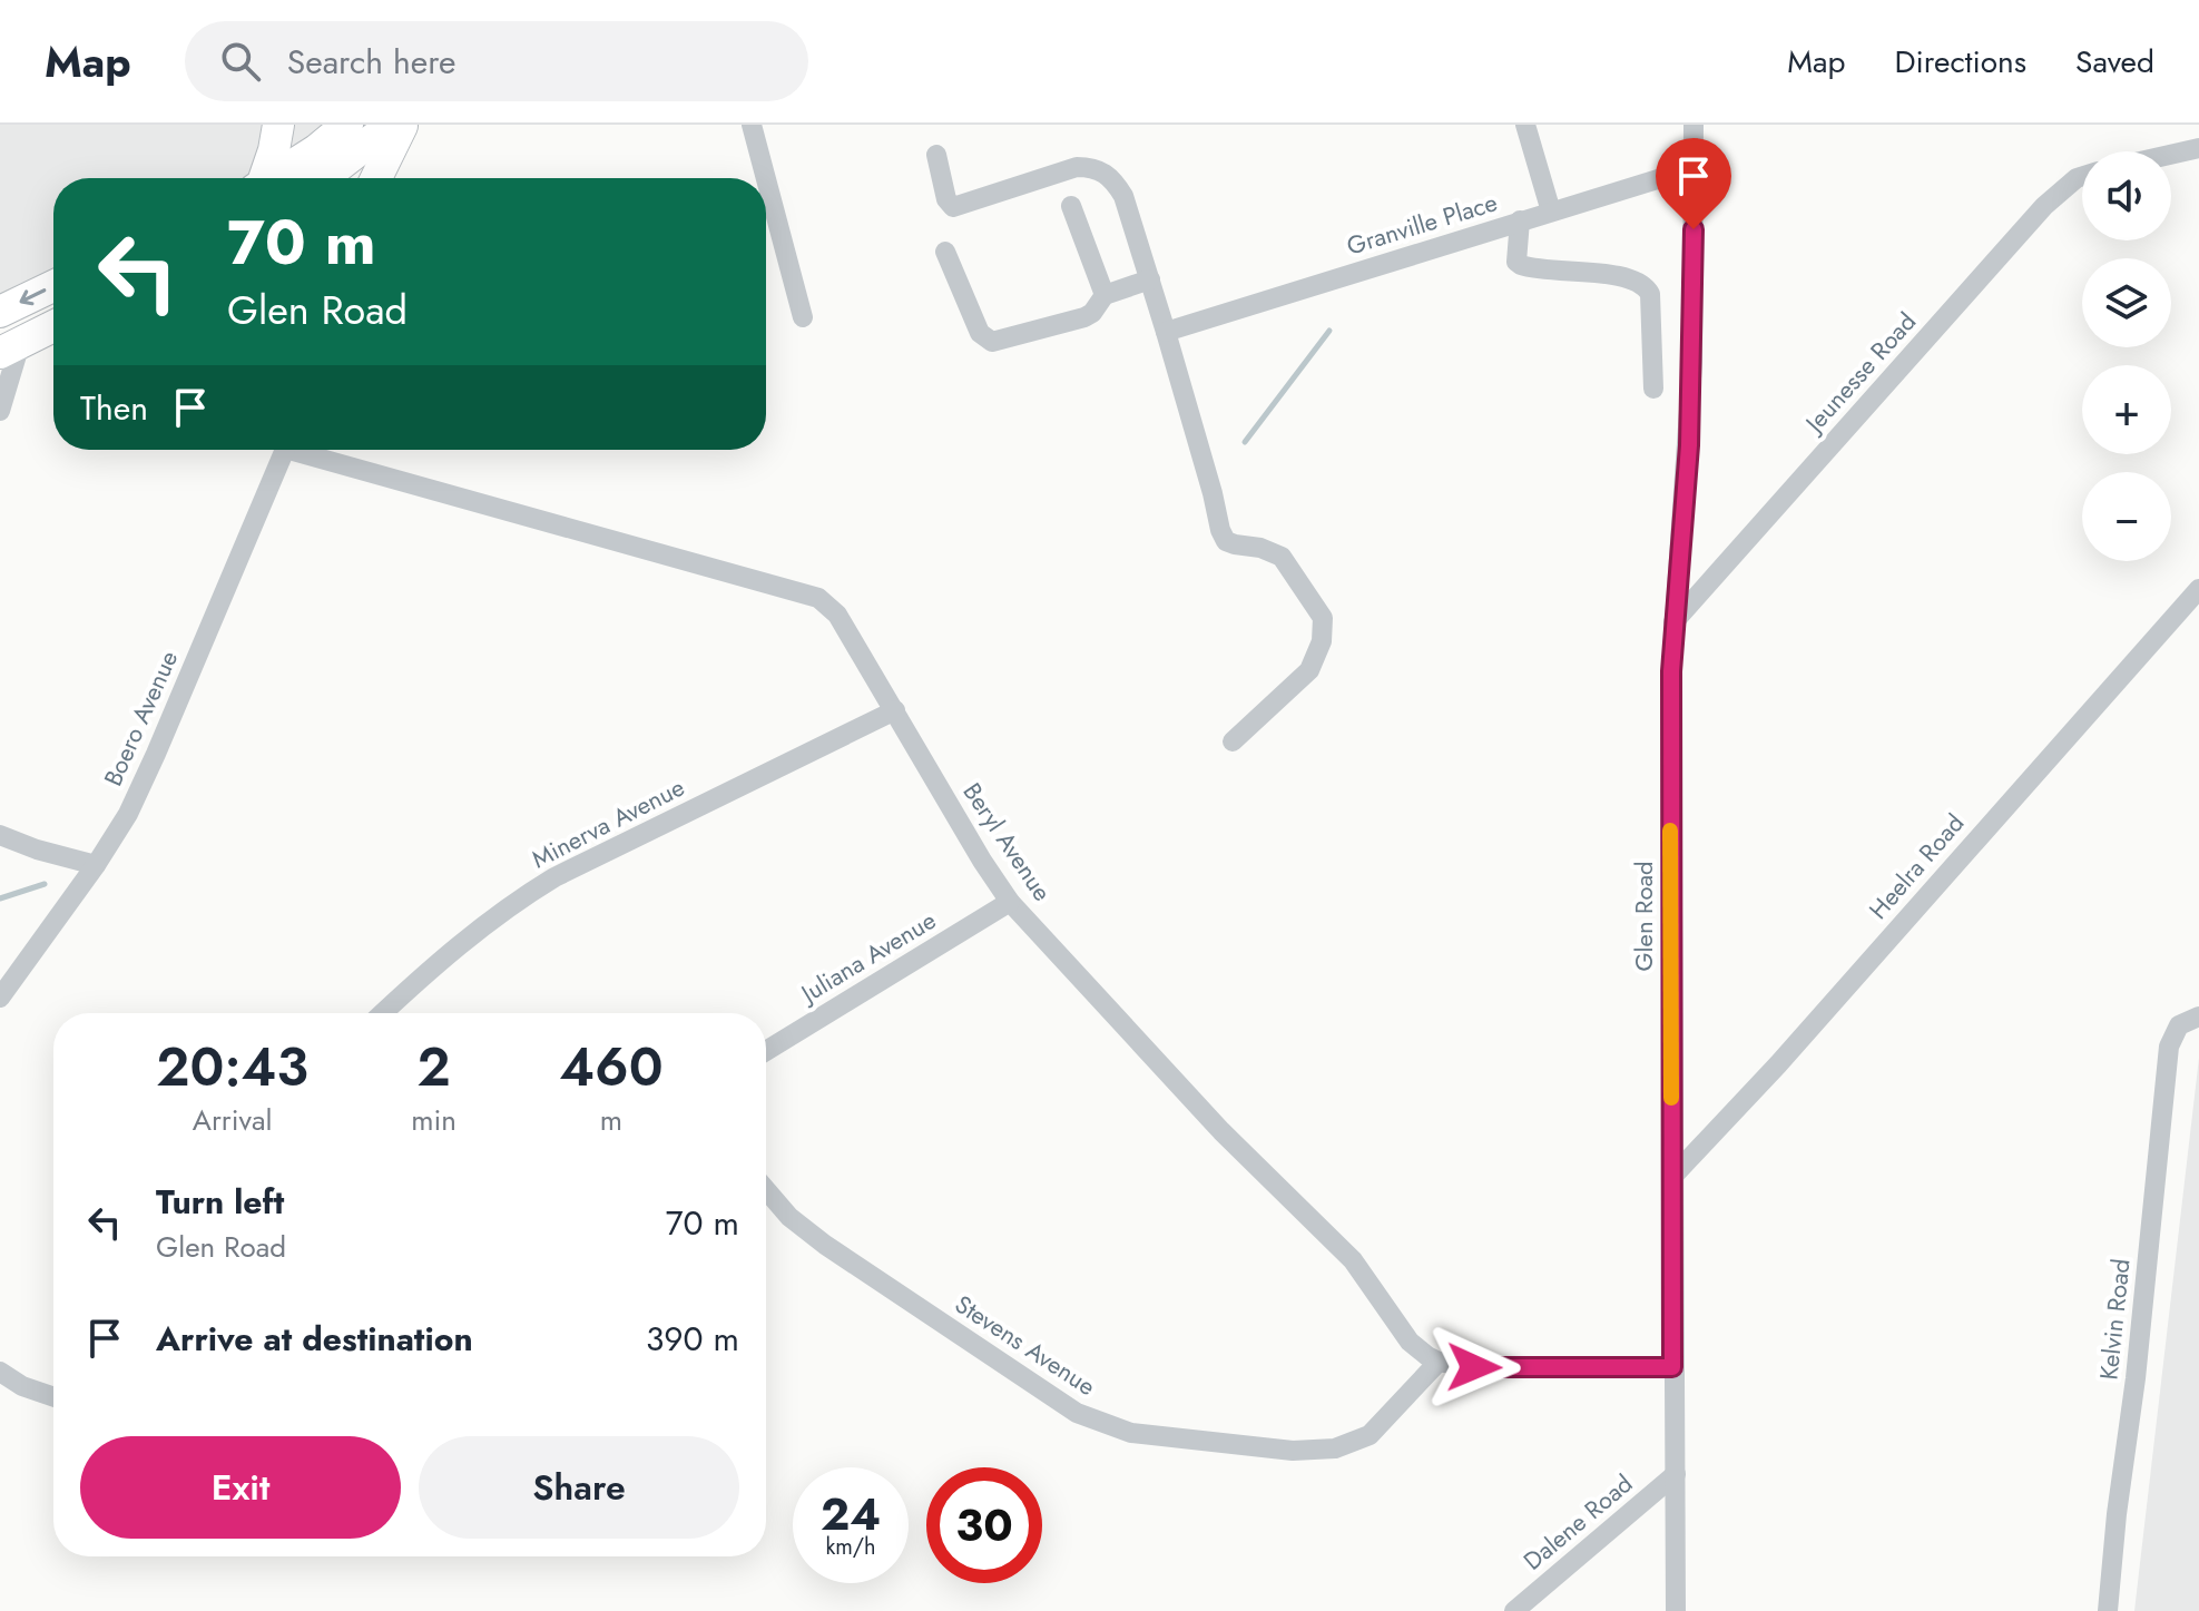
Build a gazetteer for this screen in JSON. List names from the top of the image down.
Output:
{
  "streets": {
    "street": [
      "Granville Place",
      "Jeunesse Road",
      "Boero Avenue",
      "Minerva Avenue",
      "Beryl Avenue",
      "Heelra Road",
      "Glen Road",
      "Juliana Avenue",
      "Kelvin Road",
      "Stevens Avenue",
      "Dalene Road"
    ]
  },
  "crossings": [
    ["Granville Place", "Glen Road"],
    ["Jeunesse Road", "Glen Road"],
    ["Minerva Avenue", "Beryl Avenue"],
    ["Beryl Avenue", "Juliana Avenue"],
    ["Beryl Avenue", "Stevens Avenue"],
    ["Heelra Road", "Glen Road"],
    ["Glen Road", "Dalene Road"]
  ],
  "page": {
    "header": "Map",
    "search": "Search here",
    "nav": ["Map", "Directions", "Saved"],
    "map_buttons": ["+", "−"],
    "turn": ["70 m", "Glen Road"],
    "then": "Then",
    "eta": [
      "20:43",
      "Arrival",
      "2",
      "min",
      "460",
      "m"
    ],
    "list": [
      {
        "name": "Turn left",
        "note": "Glen Road",
        "value": "70 m"
      },
      {
        "name": "Arrive at destination",
        "value": "390 m"
      }
    ],
    "buttons": ["Exit", "Share"],
    "speed": "24 km/h",
    "limit": "30"
  }
}
